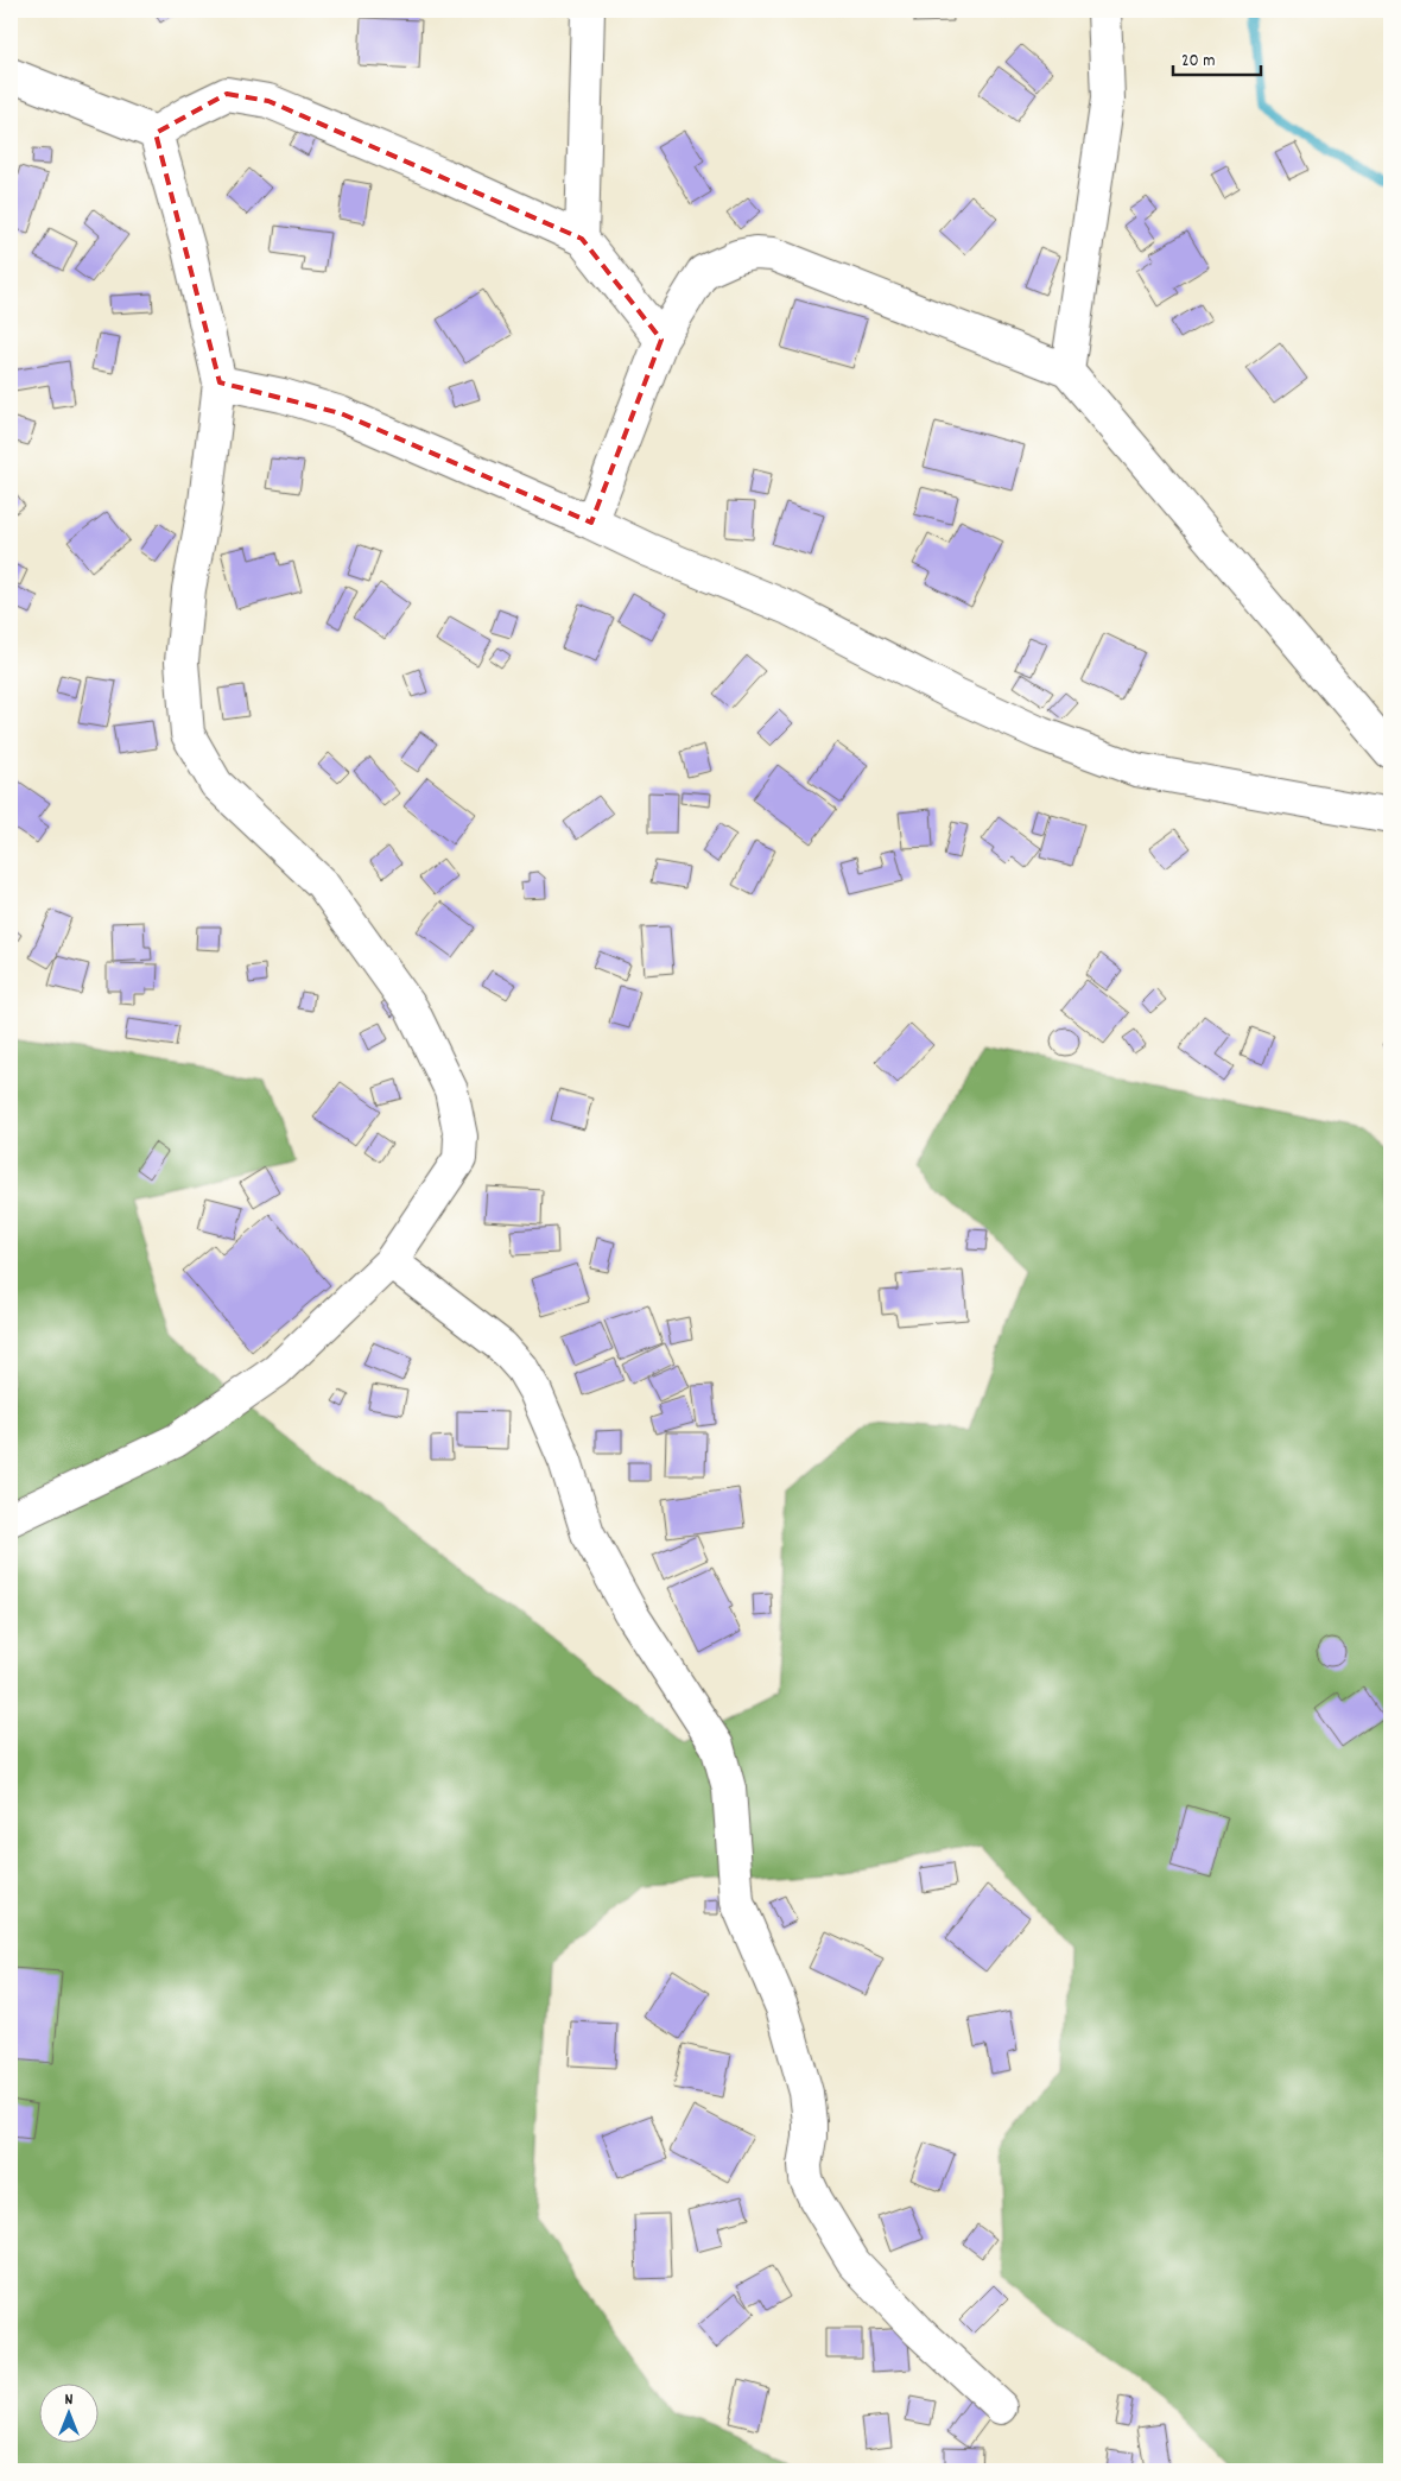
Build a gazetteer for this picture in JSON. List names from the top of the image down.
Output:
{
  "scale_bar": "20 m",
  "north": "top"
}
